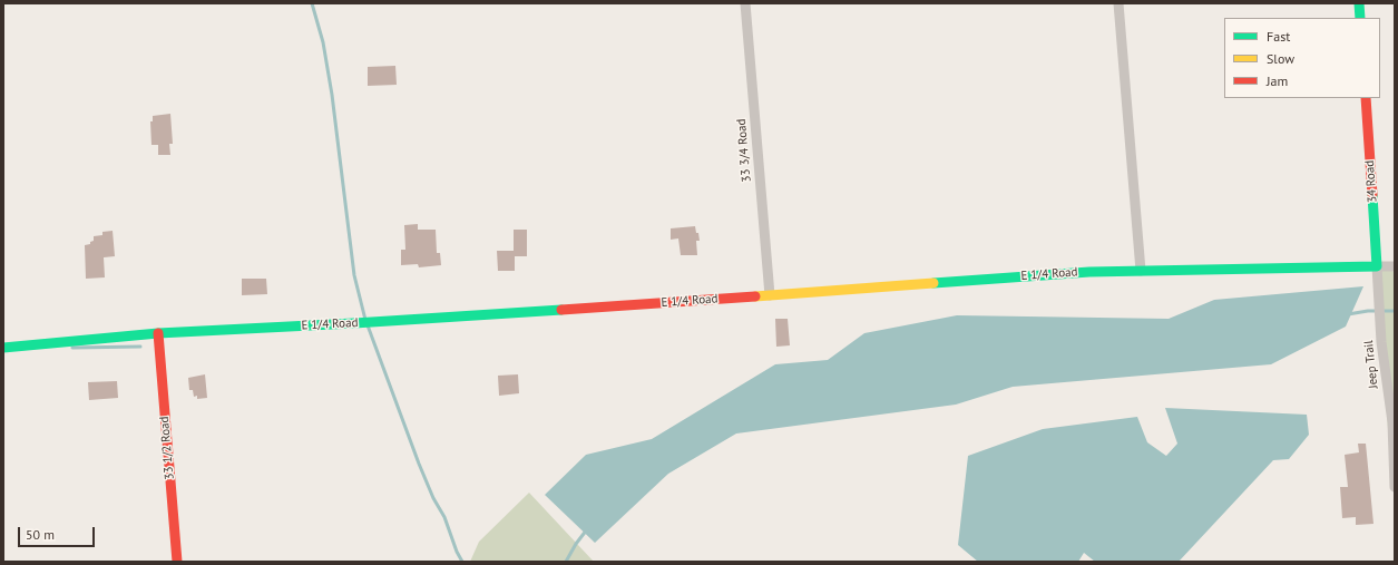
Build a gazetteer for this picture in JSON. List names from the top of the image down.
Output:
{
  "streets": {
    "street": [
      "33 3/4 Road",
      "34 Road",
      "E 1/4 Road",
      "Jeep Trail",
      "33 1/2 Road"
    ]
  },
  "crossings": [
    ["33 3/4 Road", "E 1/4 Road"],
    ["34 Road", "E 1/4 Road"],
    ["34 Road", "Jeep Trail"],
    ["E 1/4 Road", "Jeep Trail"],
    ["E 1/4 Road", "33 1/2 Road"]
  ],
  "legend": ["Fast", "Slow", "Jam"],
  "scale_bar": "50 m"
}
